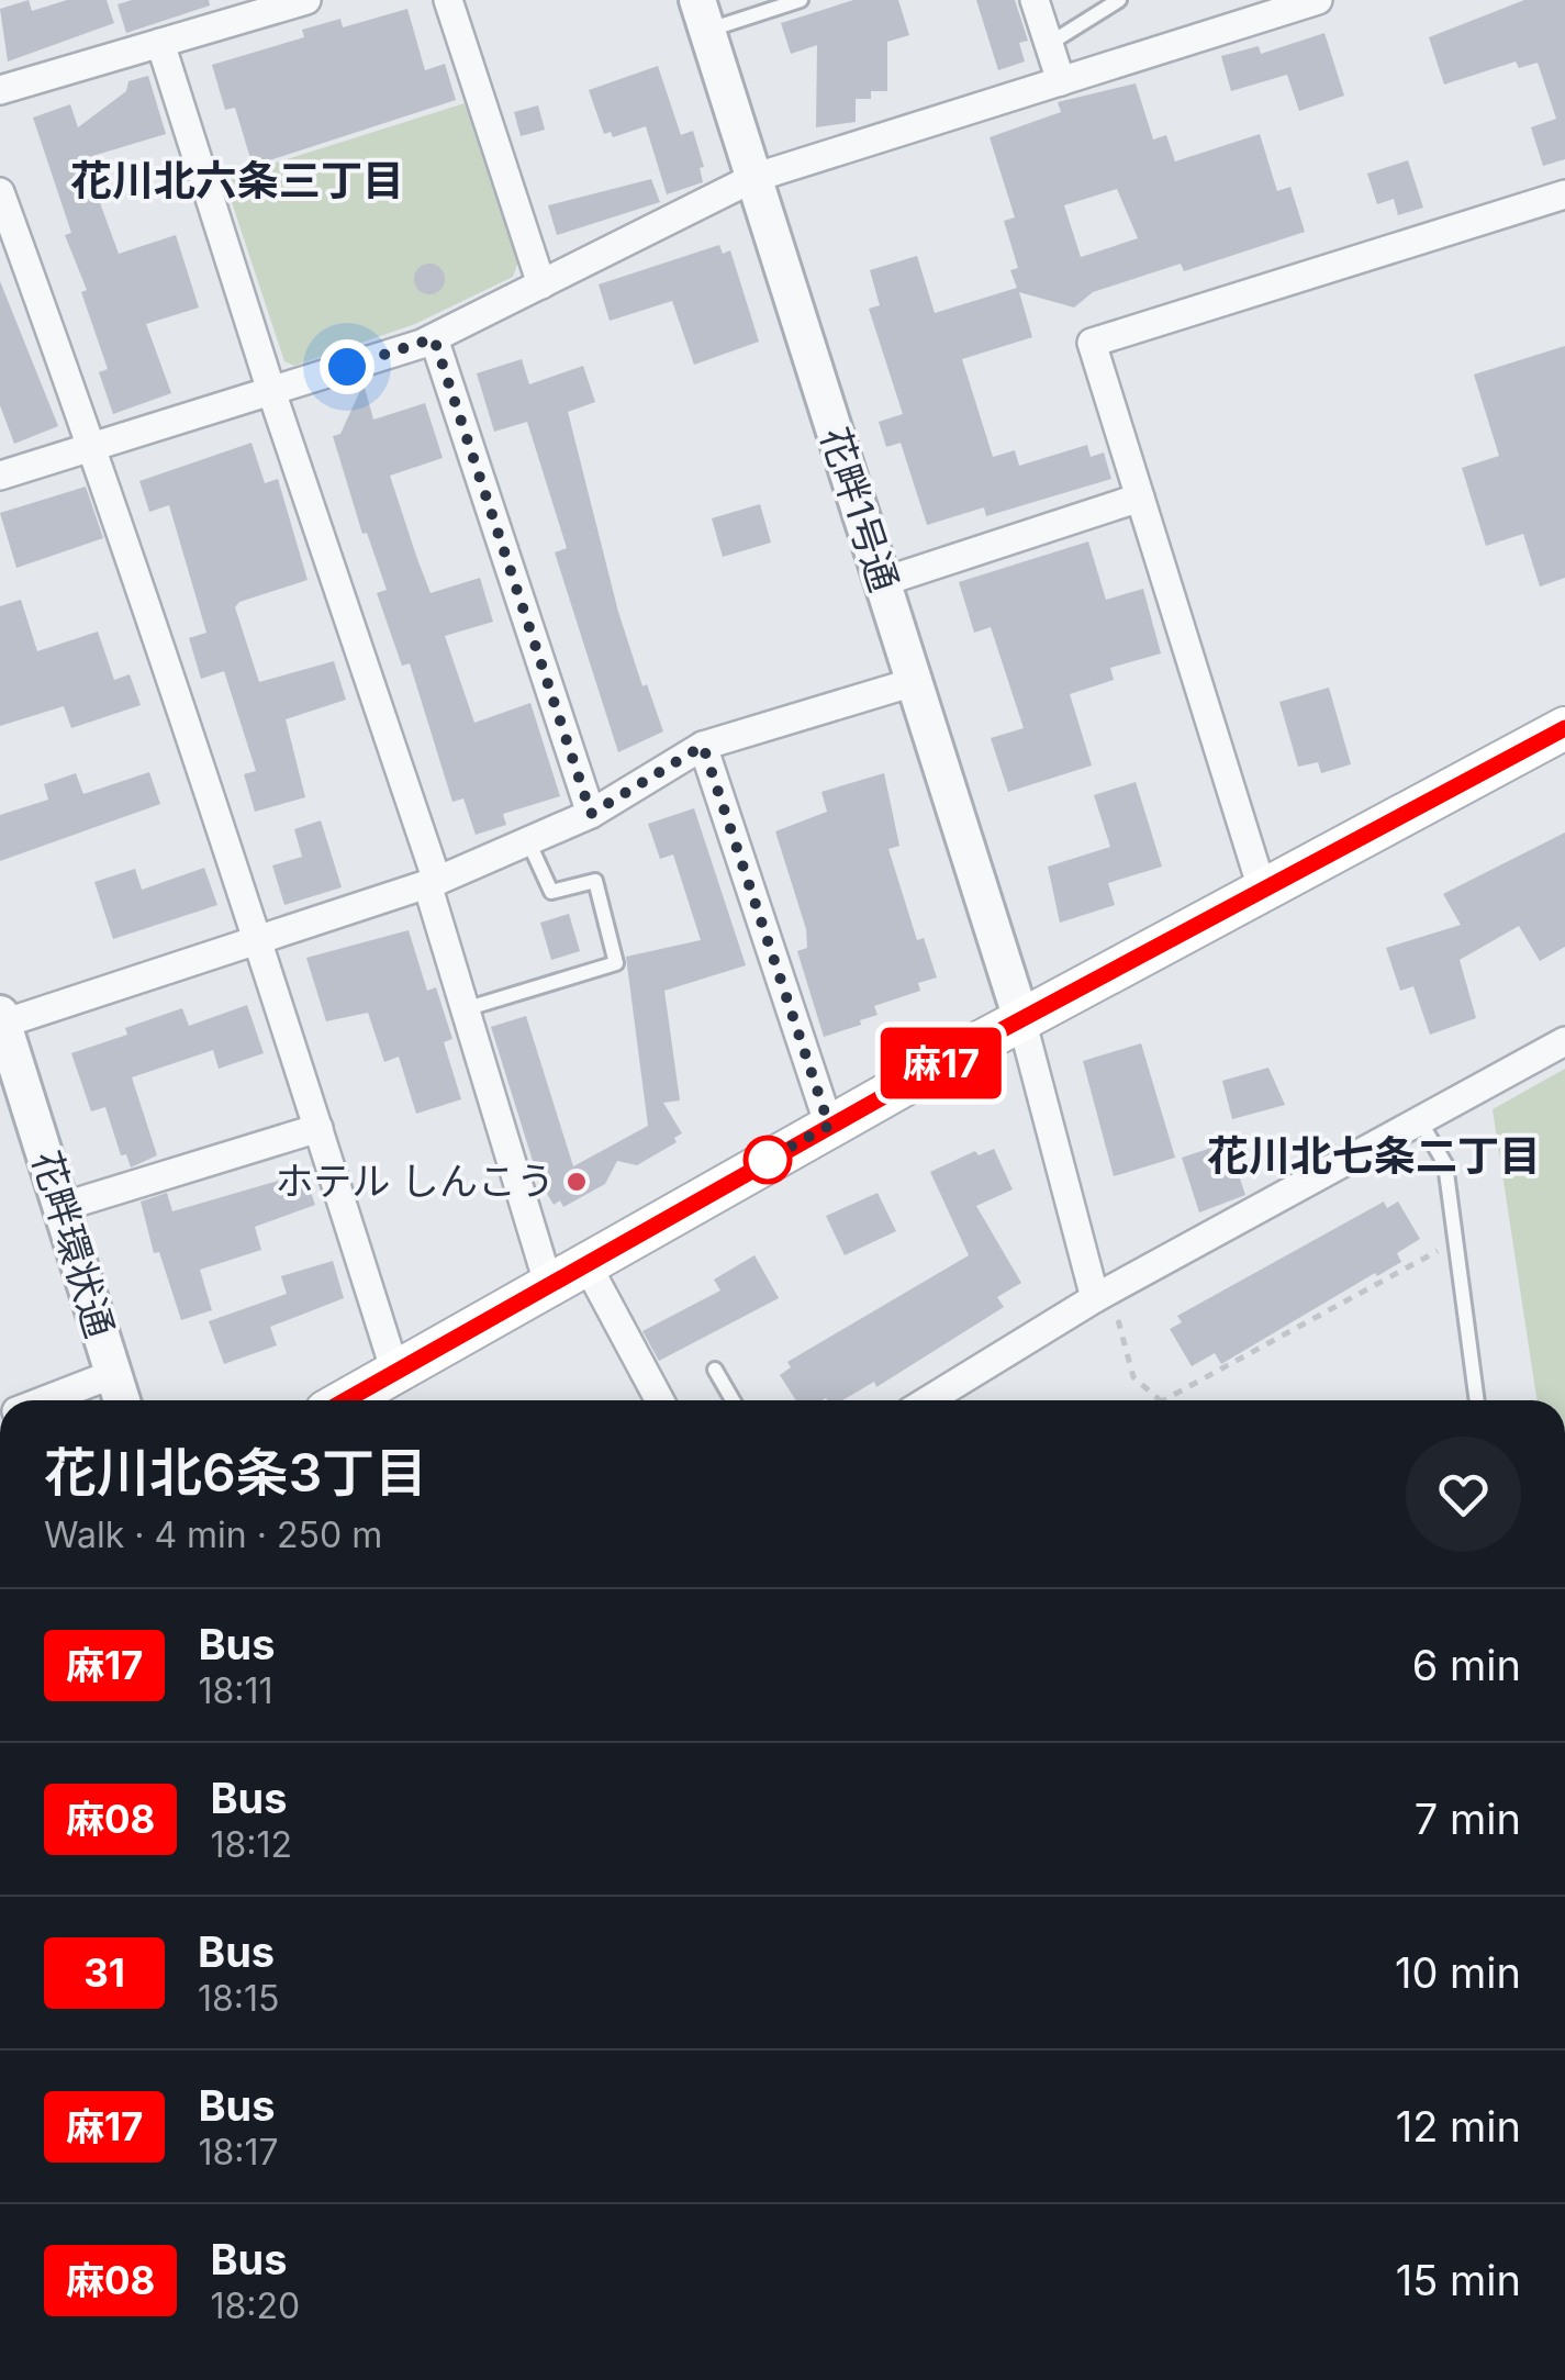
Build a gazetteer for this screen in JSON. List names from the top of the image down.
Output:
{
  "streets": {
    "street": ["花畔1号通", "花畔環状通"]
  },
  "districts": ["花川北六条三丁目", "花川北七条二丁目"],
  "places": ["ホテル しんこう"],
  "lines": ["bus line 麻17"],
  "page": {
    "on_map": "麻17",
    "heading": ["花川北6条3丁目", "Walk · 4 min · 250 m"],
    "list": [
      {
        "mark": "麻17",
        "name": "Bus",
        "note": "18:11",
        "value": "6 min"
      },
      {
        "mark": "麻08",
        "name": "Bus",
        "note": "18:12",
        "value": "7 min"
      },
      {
        "mark": "31",
        "name": "Bus",
        "note": "18:15",
        "value": "10 min"
      },
      {
        "mark": "麻17",
        "name": "Bus",
        "note": "18:17",
        "value": "12 min"
      },
      {
        "mark": "麻08",
        "name": "Bus",
        "note": "18:20",
        "value": "15 min"
      }
    ]
  }
}
